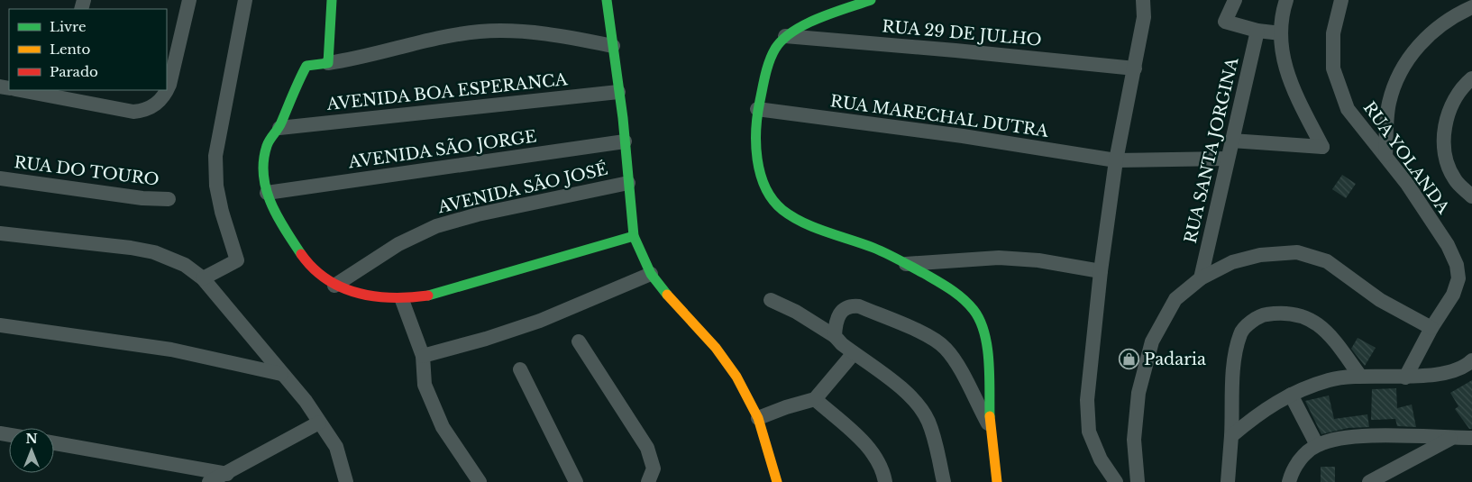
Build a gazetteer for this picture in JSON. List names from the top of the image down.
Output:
{
  "streets": {
    "street": [
      "RUA 29 DE JULHO",
      "AVENIDA BOA ESPERANCA",
      "RUA MARECHAL DUTRA",
      "AVENIDA SÃO JORGE",
      "RUA SANTA JORGINA",
      "RUA YOLANDA",
      "RUA DO TOURO",
      "AVENIDA SÃO JOSÉ"
    ]
  },
  "crossings": [
    ["RUA MARECHAL DUTRA", "RUA SANTA JORGINA"]
  ],
  "places": {
    "shop": ["Padaria"]
  },
  "legend": ["Livre", "Lento", "Parado"],
  "north": "top"
}
